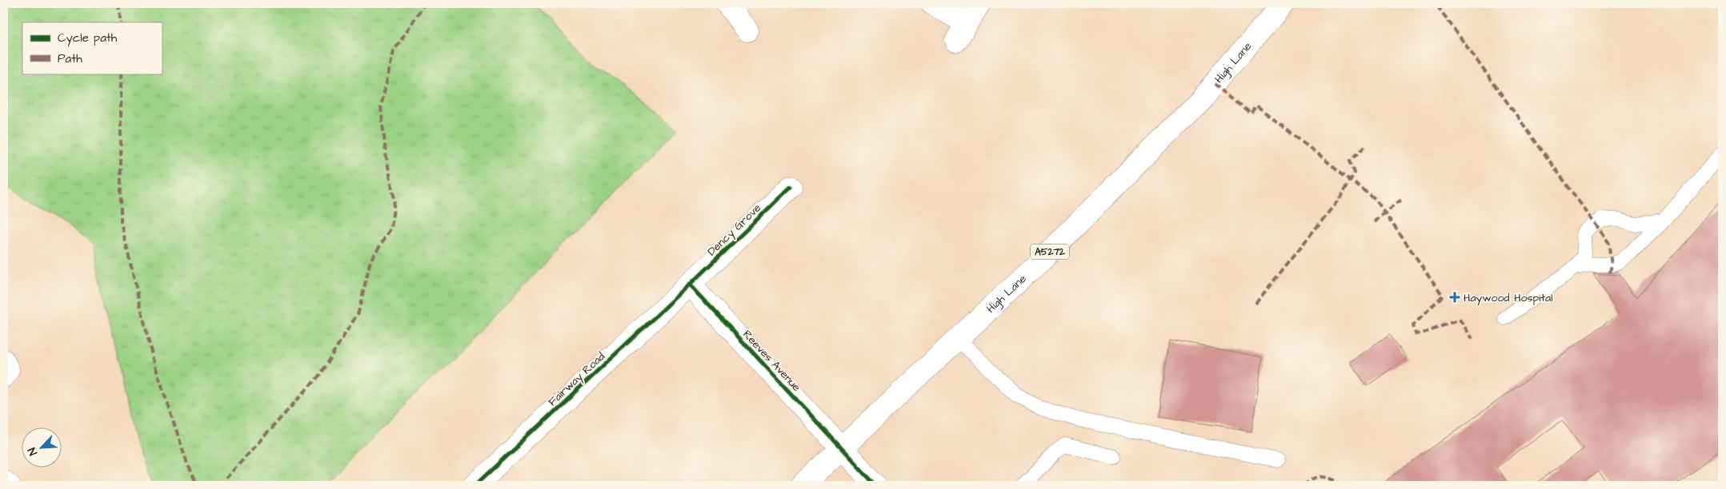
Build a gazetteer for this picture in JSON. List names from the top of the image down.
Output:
{
  "streets": {
    "street": [
      "High Lane",
      "Dency Grove",
      "A5272",
      "Reeves Avenue",
      "Fairway Road"
    ]
  },
  "crossings": [
    ["High Lane", "Reeves Avenue"],
    ["Dency Grove", "Reeves Avenue"],
    ["Dency Grove", "Fairway Road"],
    ["Reeves Avenue", "Fairway Road"]
  ],
  "places": {
    "health": ["Haywood Hospital"]
  },
  "legend": ["Cycle path", "Path"],
  "north": "bottom left"
}
